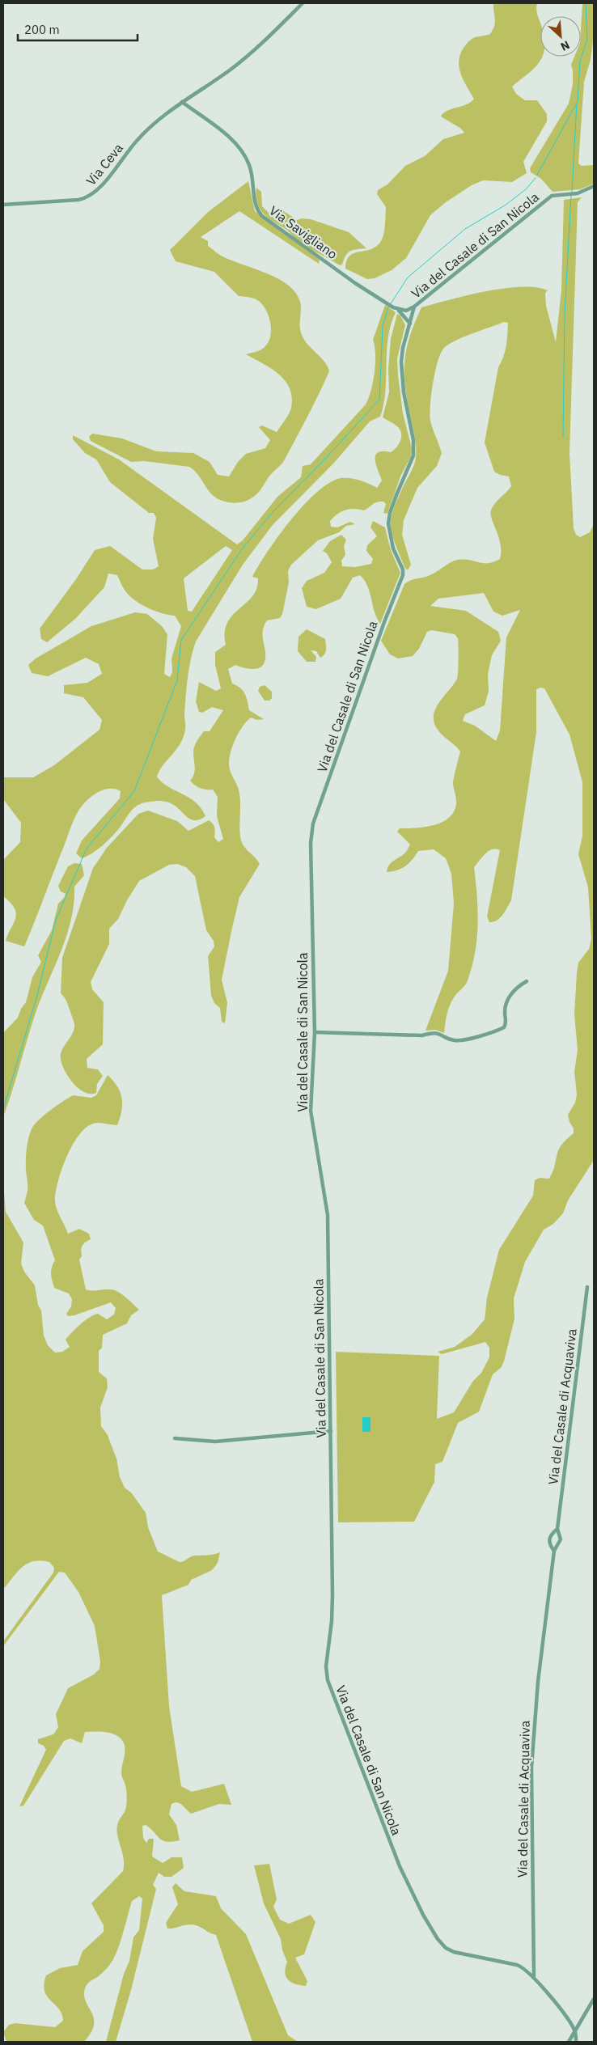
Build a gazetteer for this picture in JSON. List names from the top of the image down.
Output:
{
  "streets": {
    "street": [
      "Via Ceva",
      "Via Savigliano",
      "Via del Casale di San Nicola",
      "Via del Casale di Acquaviva"
    ]
  },
  "crossings": [
    ["Via Ceva", "Via Savigliano"],
    ["Via del Casale di San Nicola", "Via del Casale di Acquaviva"]
  ],
  "scale_bar": "200 m",
  "north": "bottom right"
}
